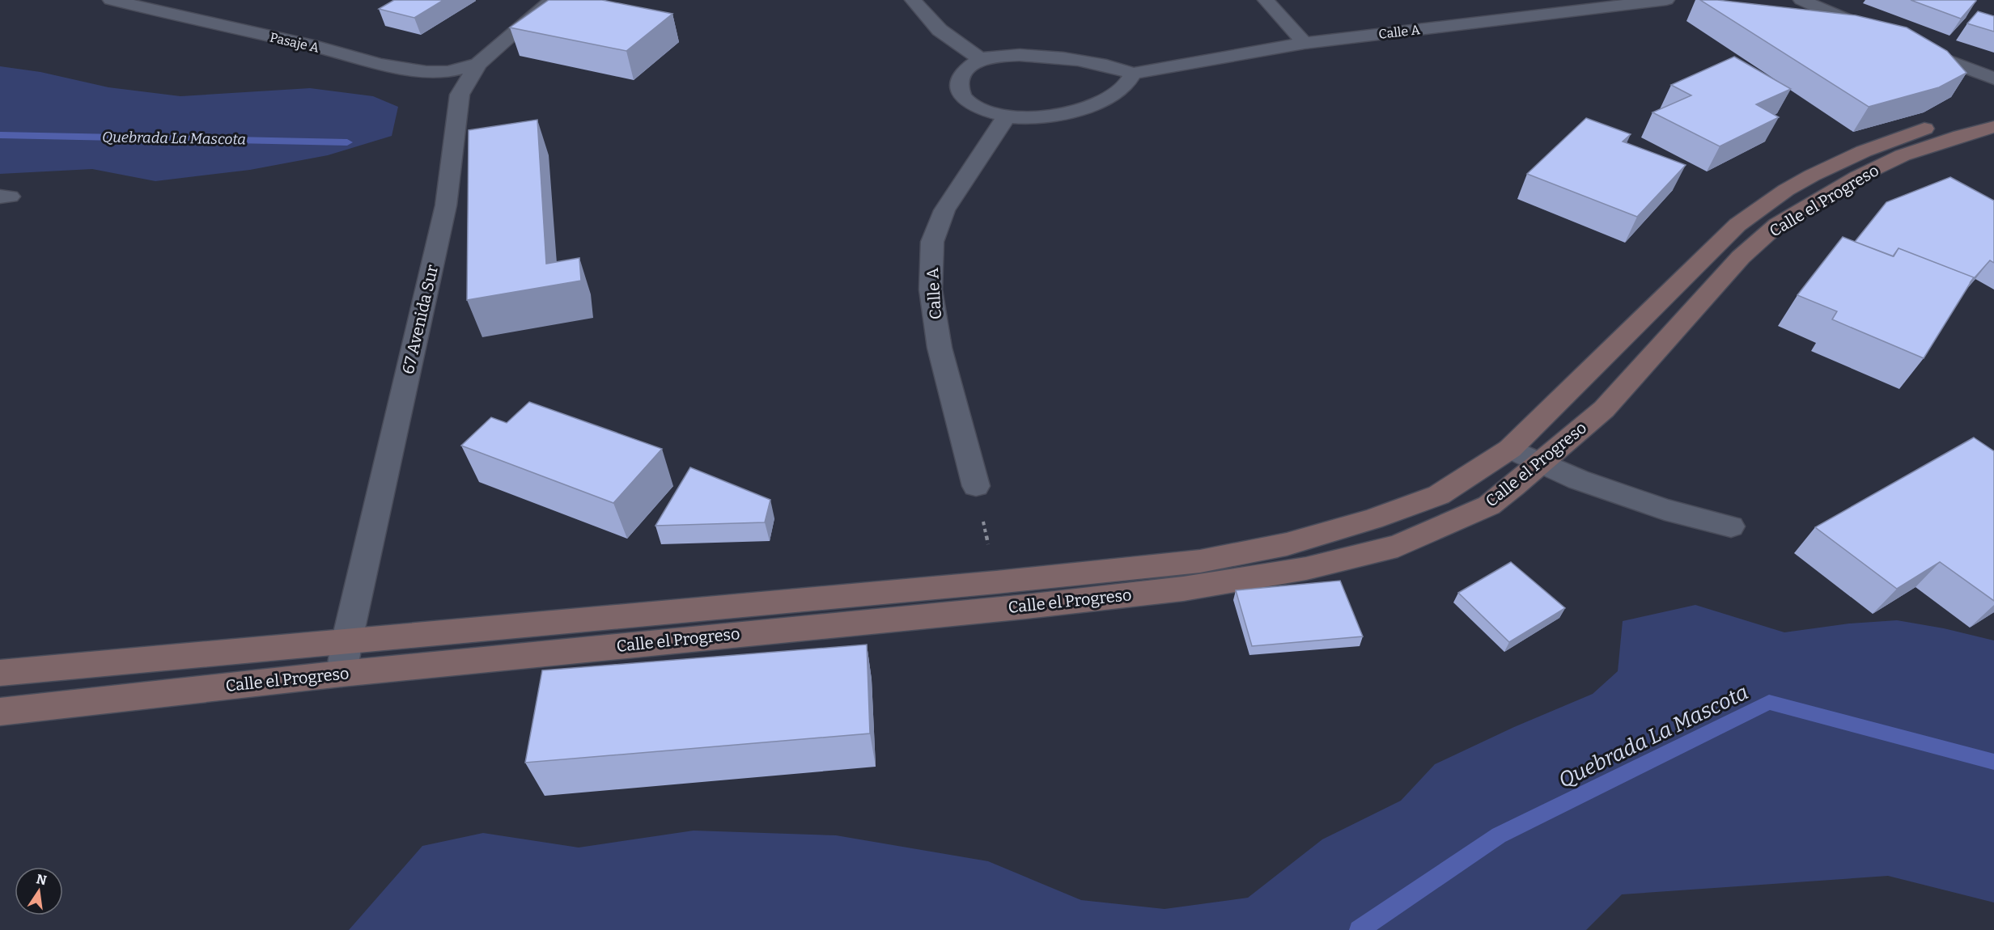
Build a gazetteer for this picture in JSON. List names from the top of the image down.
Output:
{
  "streets": {
    "street": [
      "Calle A",
      "Pasaje A",
      "Calle el Progreso",
      "67 Avenida Sur"
    ]
  },
  "crossings": [
    ["Pasaje A", "67 Avenida Sur"],
    ["Calle el Progreso", "67 Avenida Sur"]
  ],
  "water": ["Quebrada La Mascota"],
  "north": "top"
}
